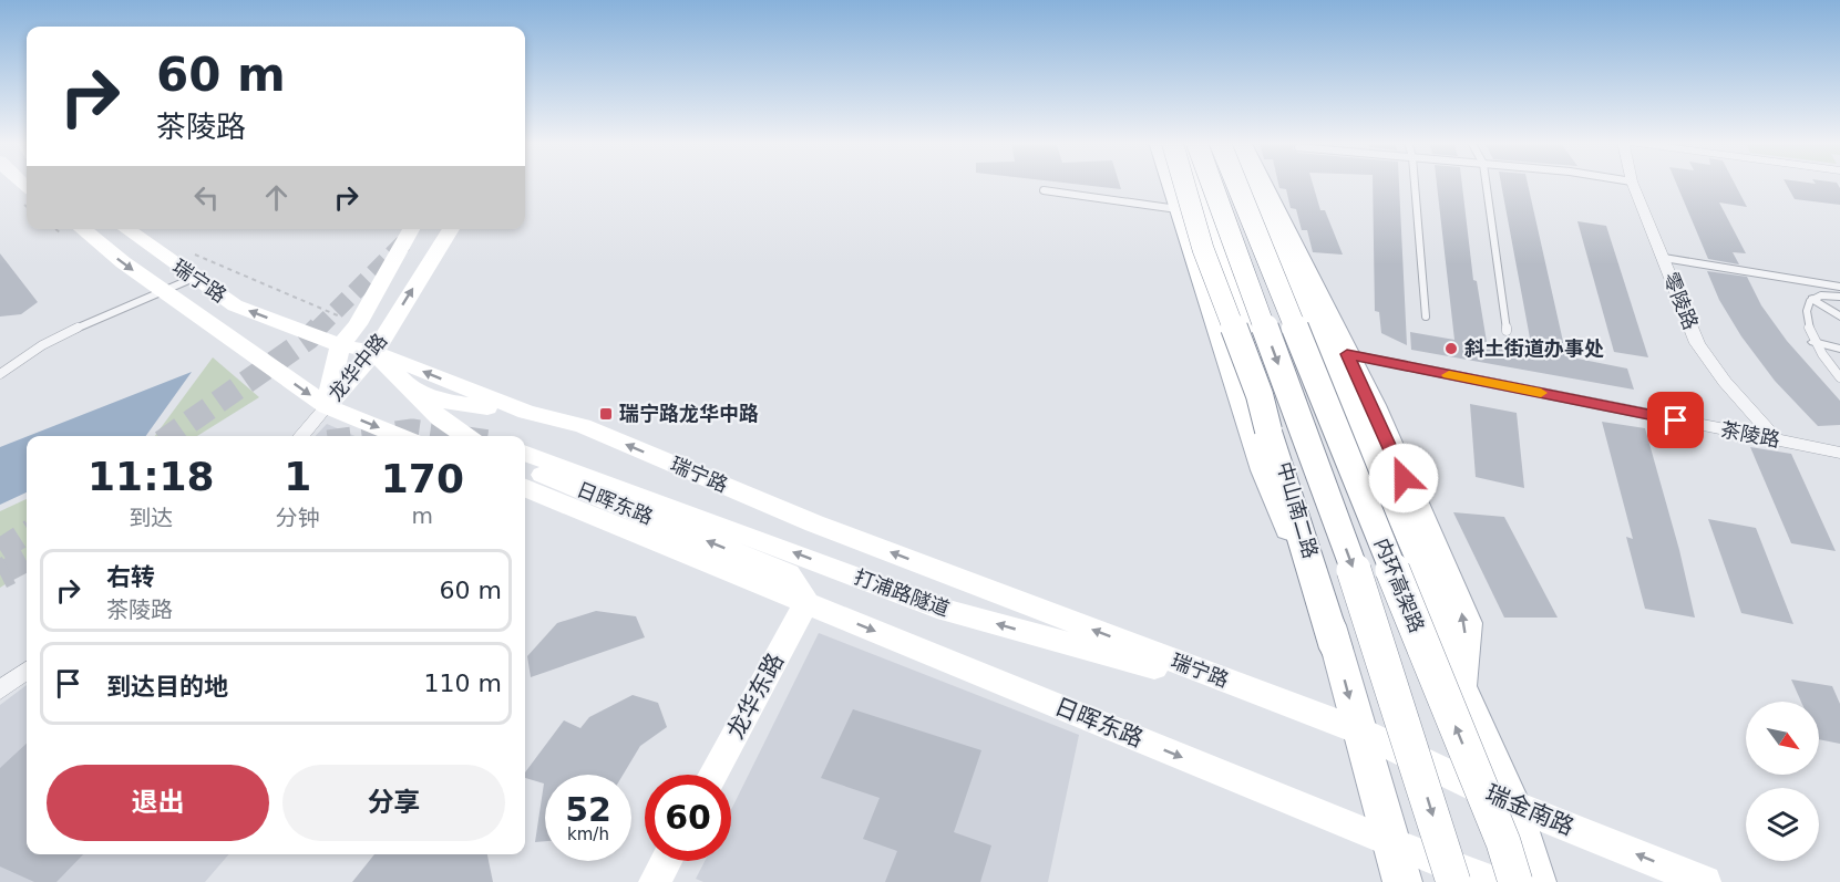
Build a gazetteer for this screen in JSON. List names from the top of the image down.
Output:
{
  "streets": {
    "main road": [
      "瑞宁路",
      "龙华中路",
      "日晖东路",
      "中山南二路",
      "内环高架路",
      "打浦路隧道",
      "龙华东路",
      "瑞金南路"
    ],
    "street": ["零陵路", "茶陵路"]
  },
  "crossings": [
    ["瑞宁路", "龙华中路"],
    ["瑞宁路", "打浦路隧道"],
    ["零陵路", "茶陵路"],
    ["日晖东路", "中山南二路"],
    ["日晖东路", "龙华东路"],
    ["中山南二路", "瑞金南路"]
  ],
  "one_way": ["打浦路隧道", "瑞金南路"],
  "places": {
    "other": ["斜土街道办事处"],
    "transit": ["瑞宁路龙华中路"]
  },
  "north": "bottom right",
  "page": {
    "turn": ["60 m", "茶陵路"],
    "eta": [
      "11:18",
      "到达",
      "1",
      "分钟",
      "170",
      "m"
    ],
    "list": [
      {
        "name": "右转",
        "note": "茶陵路",
        "value": "60 m"
      },
      {
        "name": "到达目的地",
        "value": "110 m"
      }
    ],
    "buttons": ["退出", "分享"],
    "speed": "52 km/h",
    "limit": "60"
  }
}
